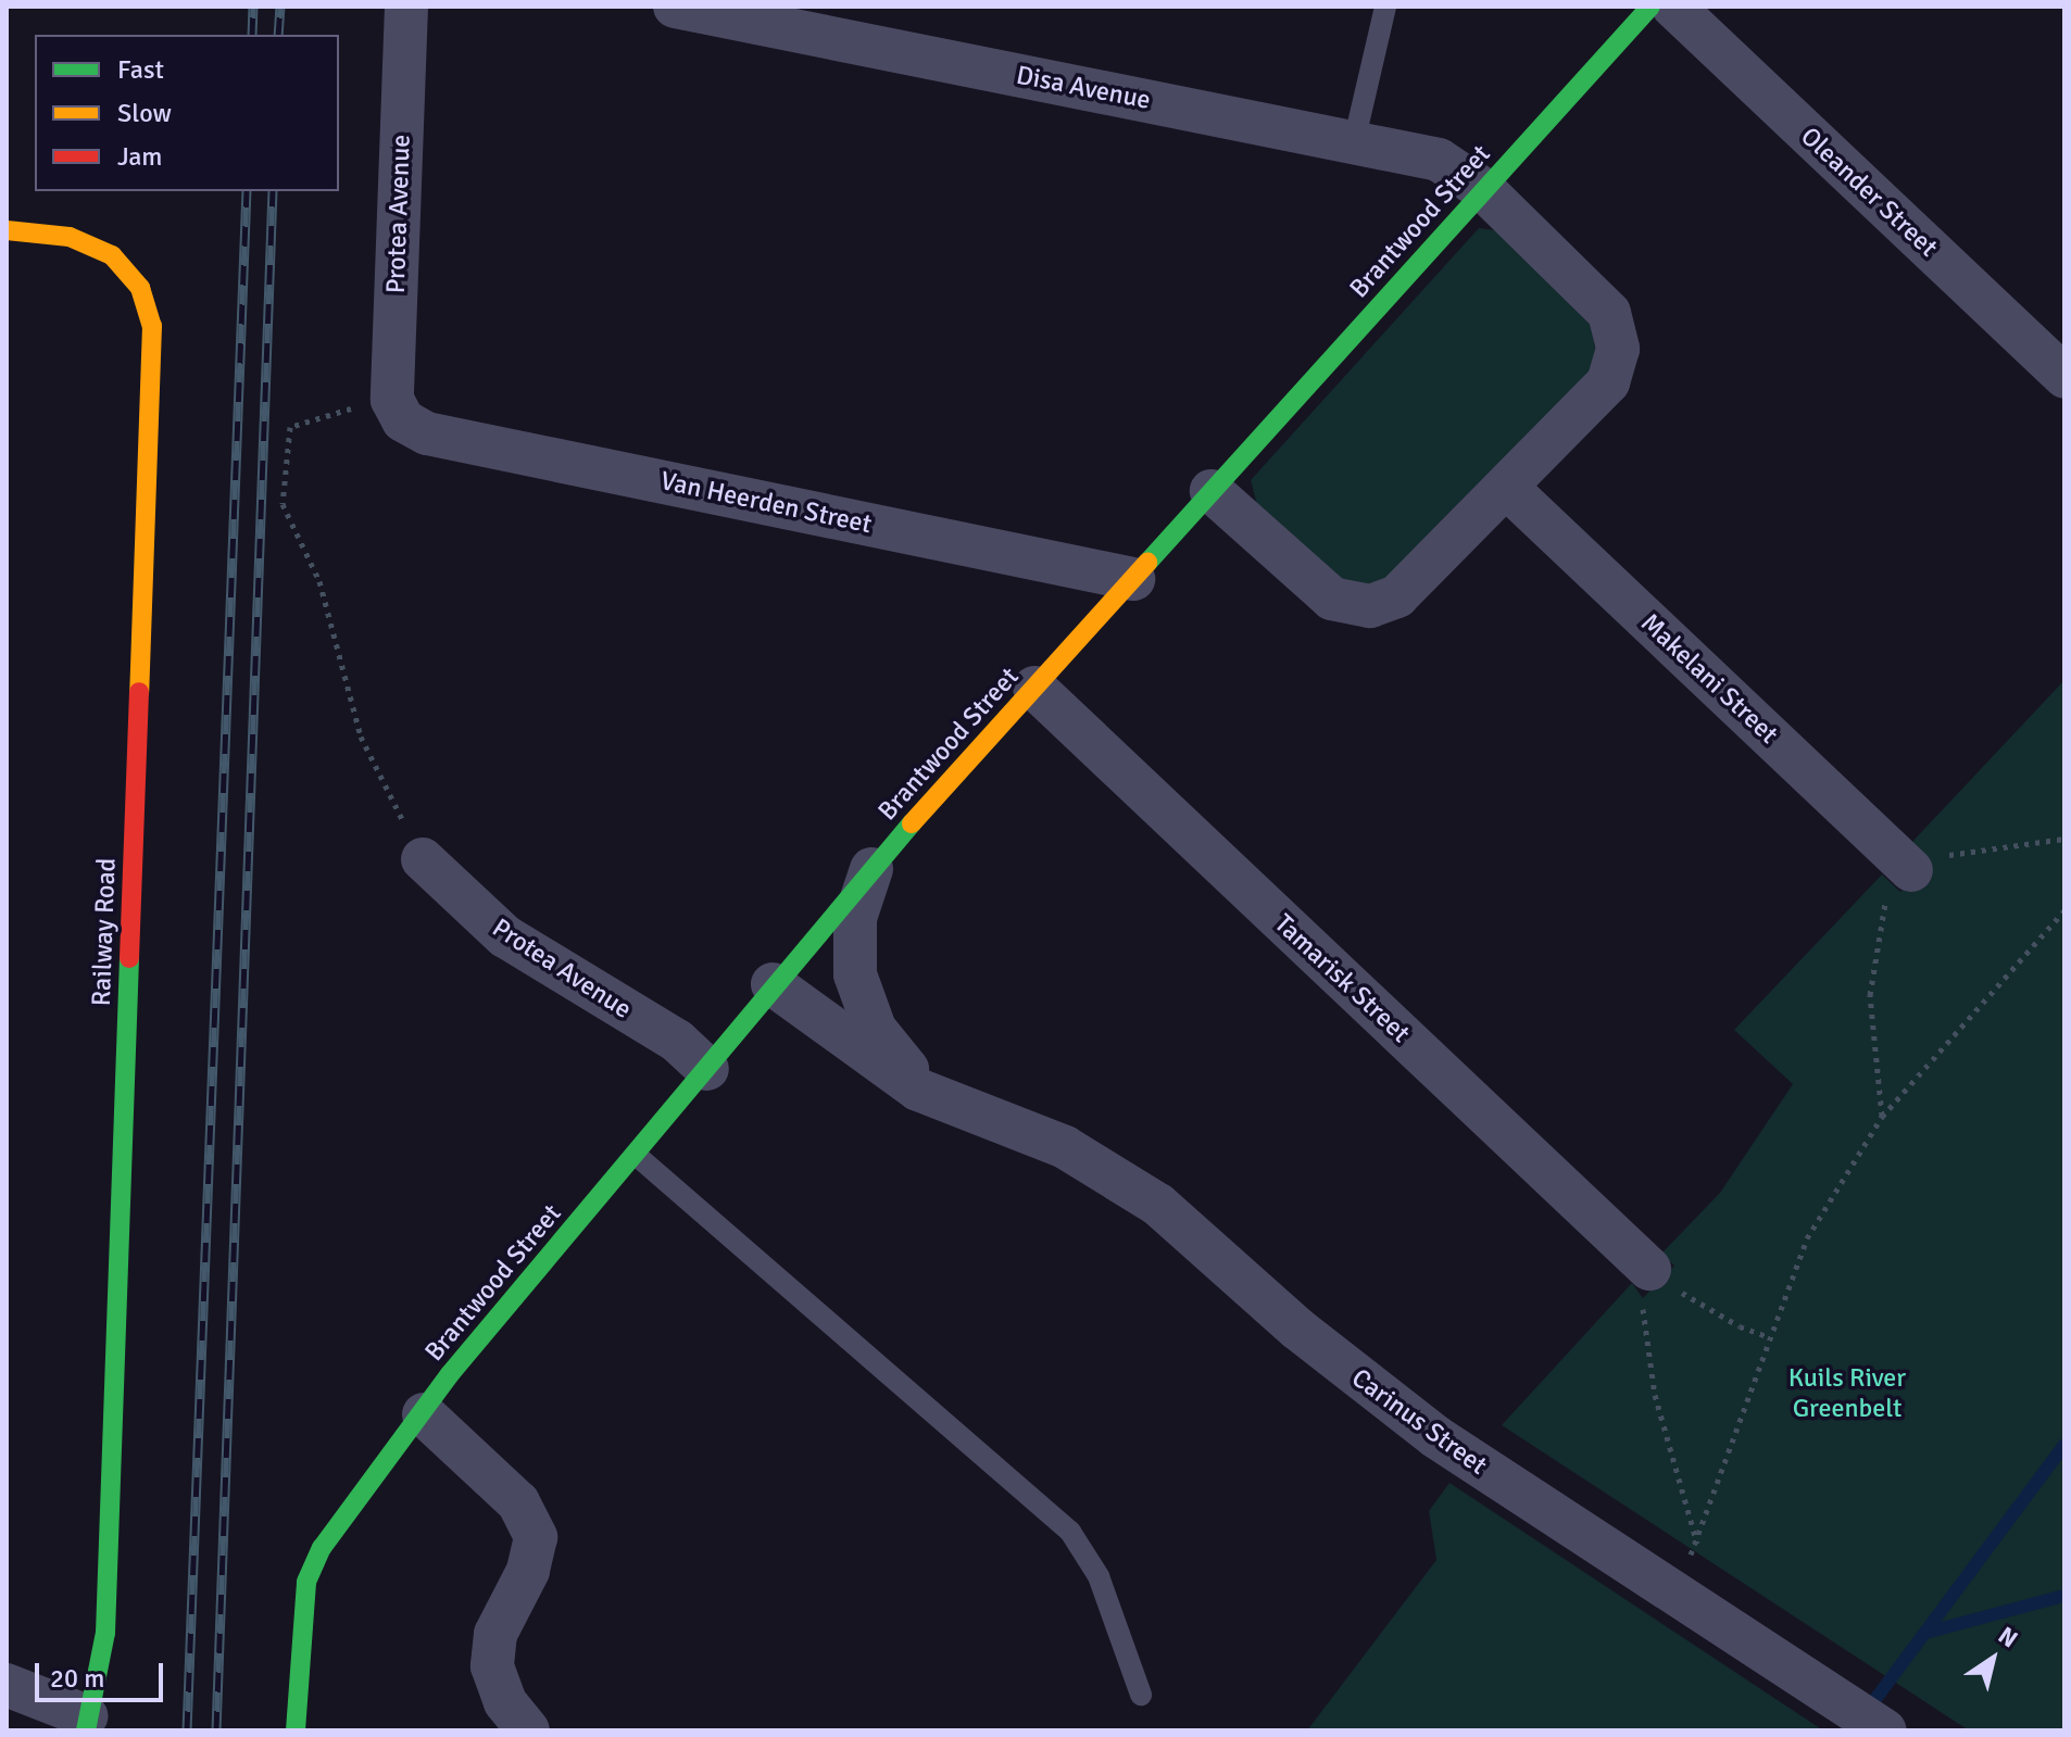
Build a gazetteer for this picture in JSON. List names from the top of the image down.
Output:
{
  "streets": {
    "street": [
      "Disa Avenue",
      "Oleander Street",
      "Protea Avenue",
      "Brantwood Street",
      "Van Heerden Street",
      "Makelani Street",
      "Railway Road",
      "Tamarisk Street",
      "Carinus Street"
    ]
  },
  "crossings": [
    ["Disa Avenue", "Brantwood Street"],
    ["Protea Avenue", "Brantwood Street"],
    ["Protea Avenue", "Van Heerden Street"],
    ["Brantwood Street", "Van Heerden Street"],
    ["Brantwood Street", "Tamarisk Street"],
    ["Brantwood Street", "Carinus Street"]
  ],
  "parks": ["Kuils River Greenbelt"],
  "legend": ["Fast", "Slow", "Jam"],
  "scale_bar": "20 m",
  "north": "top right"
}
